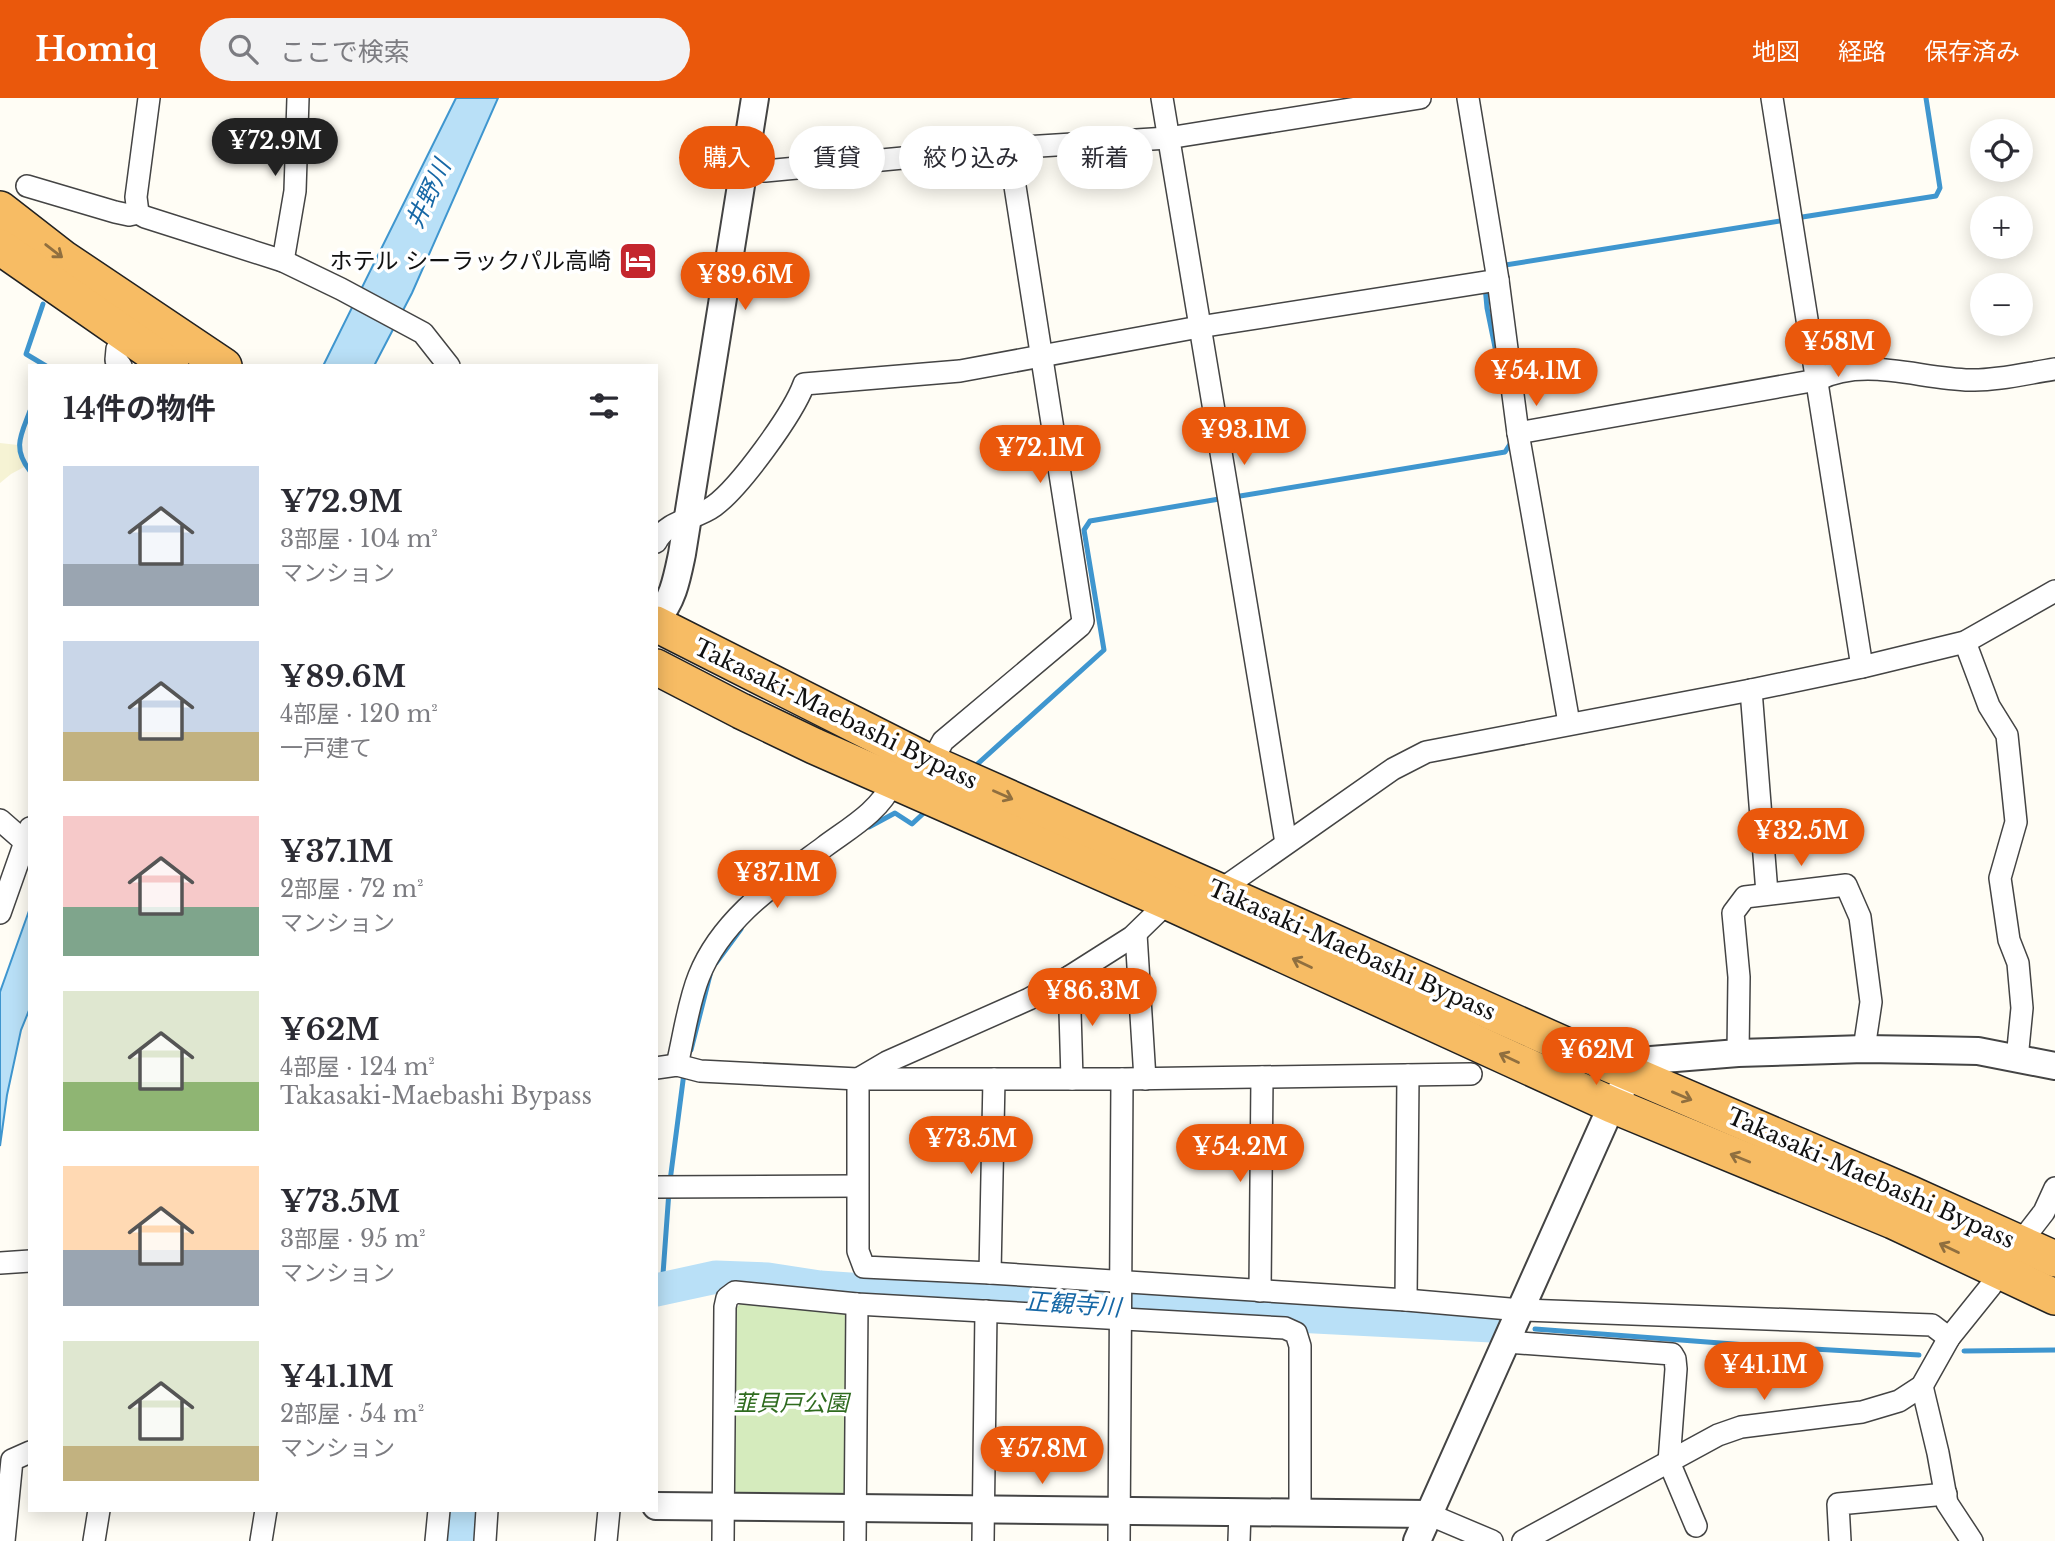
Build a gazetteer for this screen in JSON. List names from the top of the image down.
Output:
{
  "streets": {
    "highway": ["Takasaki-Maebashi Bypass"]
  },
  "water": ["井野川", "正観寺川"],
  "parks": ["韮貝戸公園"],
  "places": {
    "hotel": ["ホテル シーラックパル高崎"]
  },
  "page": {
    "header": "Homiq",
    "search": "ここで検索",
    "nav": ["地図", "経路", "保存済み"],
    "price": [
      "¥72.9M",
      "¥89.6M",
      "¥58M",
      "¥54.1M",
      "¥93.1M",
      "¥72.1M",
      "¥32.5M",
      "¥37.1M",
      "¥86.3M",
      "¥62M",
      "¥73.5M",
      "¥54.2M",
      "¥41.1M",
      "¥57.8M"
    ],
    "map_buttons": ["+", "−"],
    "chip": [
      "購入",
      "賃貸",
      "絞り込み",
      "新着"
    ],
    "heading": "14件の物件",
    "list": [
      {
        "name": "¥72.9M",
        "note": "3部屋 · 104 m² · マンション"
      },
      {
        "name": "¥89.6M",
        "note": "4部屋 · 120 m² · 一戸建て"
      },
      {
        "name": "¥37.1M",
        "note": "2部屋 · 72 m² · マンション"
      },
      {
        "name": "¥62M",
        "note": "4部屋 · 124 m² · Takasaki-Maebashi Bypass"
      },
      {
        "name": "¥73.5M",
        "note": "3部屋 · 95 m² · マンション"
      },
      {
        "name": "¥41.1M",
        "note": "2部屋 · 54 m² · マンション"
      }
    ]
  }
}
